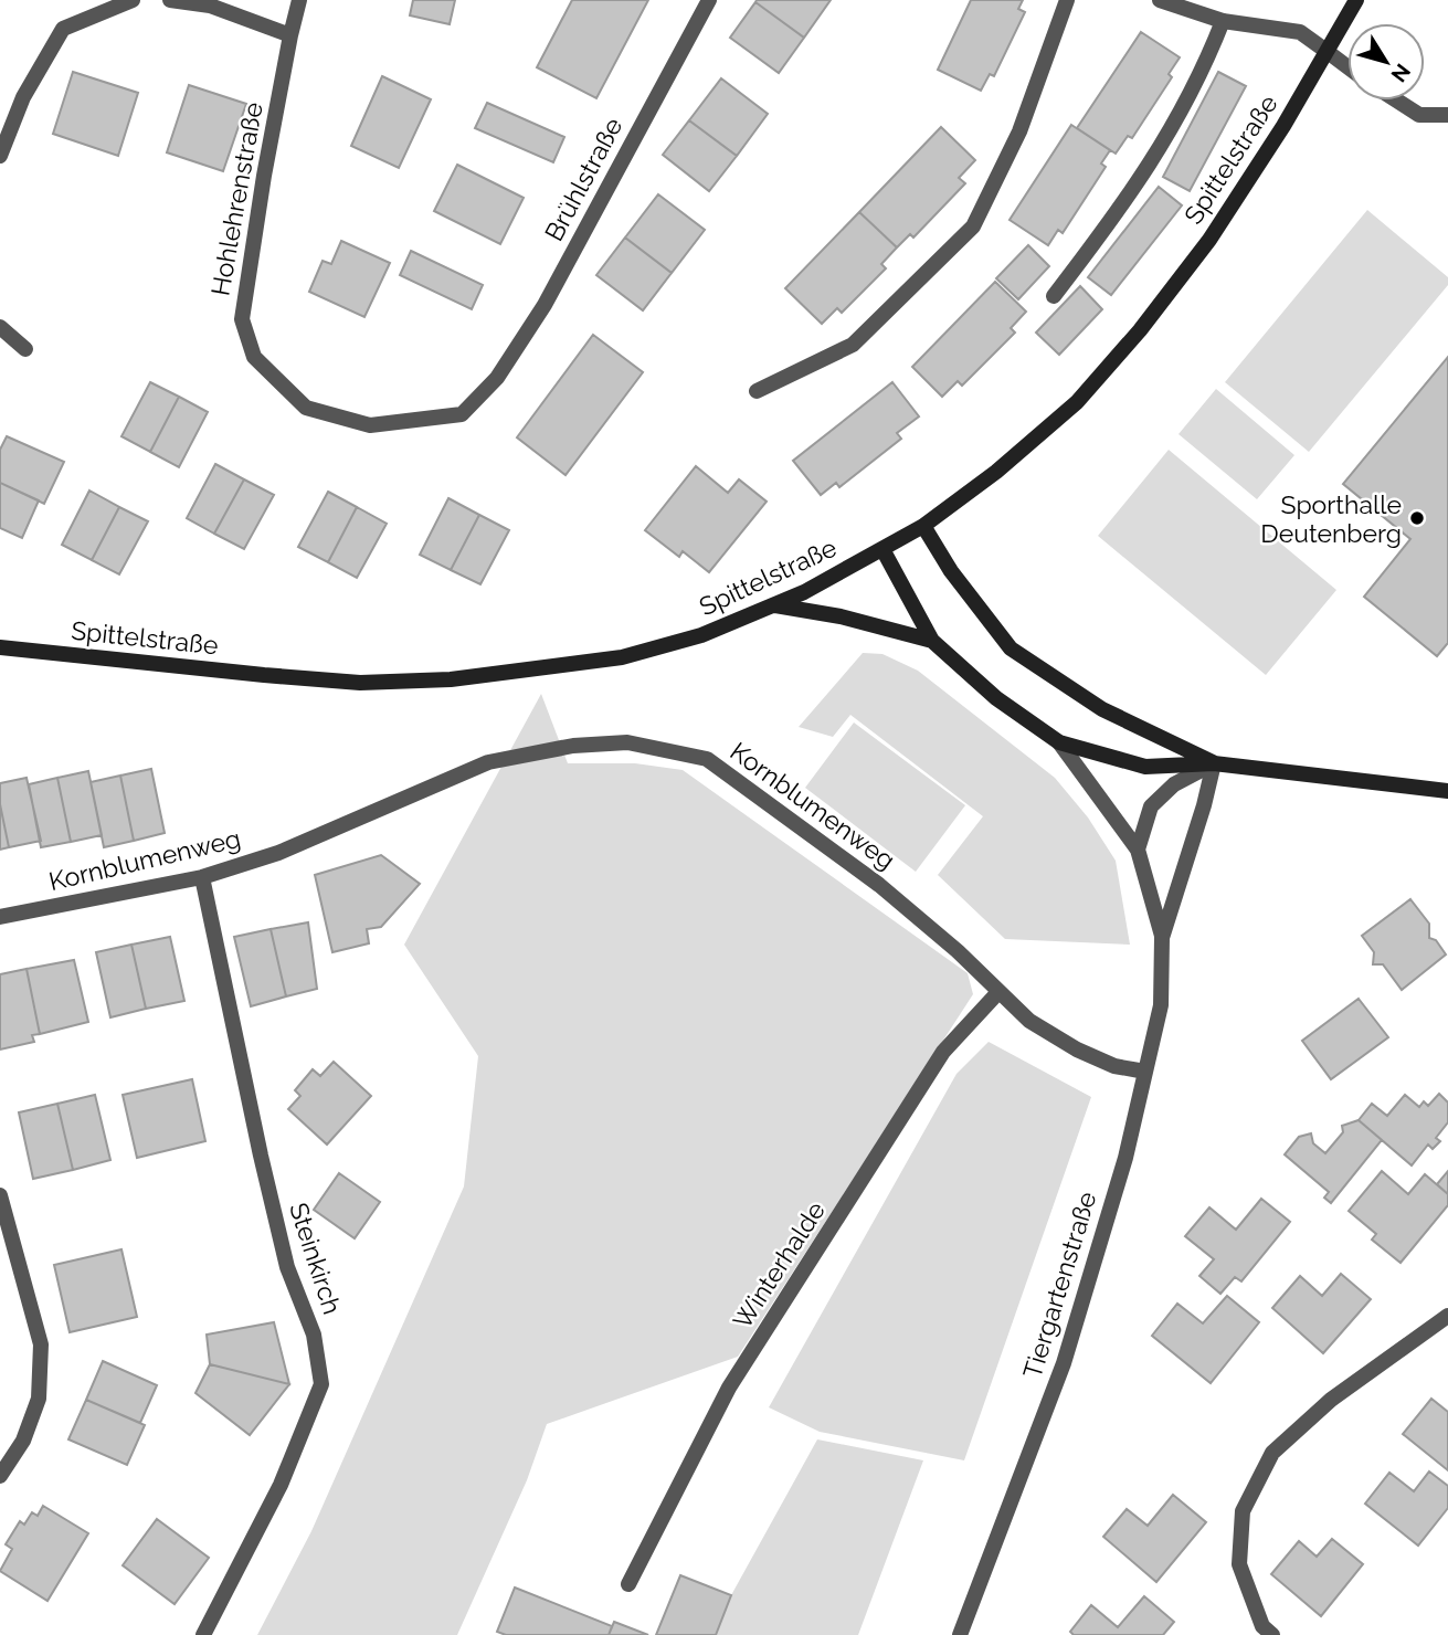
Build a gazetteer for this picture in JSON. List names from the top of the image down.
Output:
{
  "streets": {
    "main road": ["Spittelstraße"],
    "street": [
      "Brühlstraße",
      "Hohlehrenstraße",
      "Kornblumenweg",
      "Steinkirch",
      "Winterhalde",
      "Tiergartenstraße"
    ]
  },
  "crossings": [
    ["Brühlstraße", "Hohlehrenstraße"],
    ["Kornblumenweg", "Steinkirch"],
    ["Kornblumenweg", "Winterhalde"],
    ["Kornblumenweg", "Tiergartenstraße"]
  ],
  "places": ["Sporthalle Deutenberg"],
  "north": "bottom right"
}
